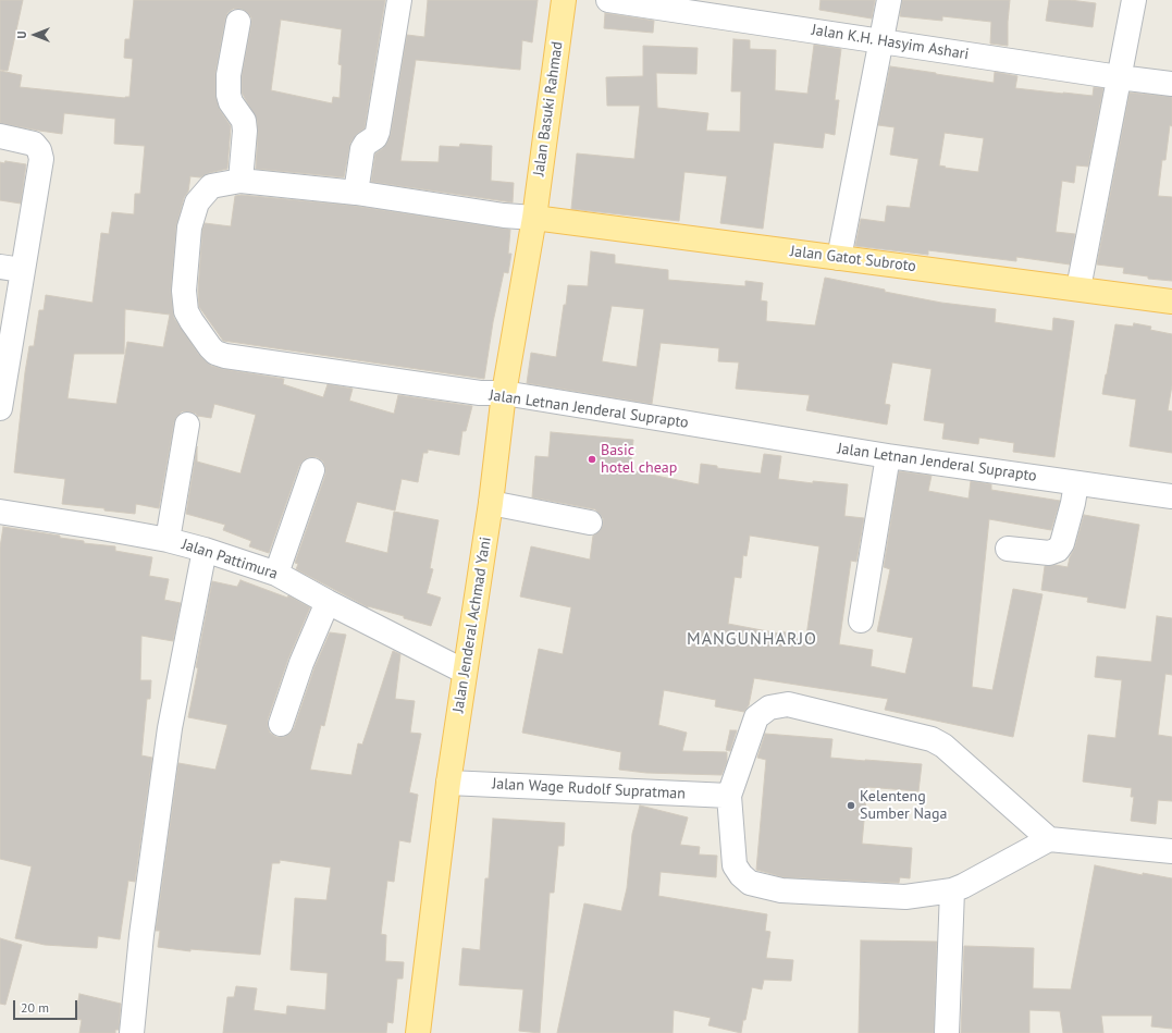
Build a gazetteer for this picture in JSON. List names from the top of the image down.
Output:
{
  "streets": {
    "main road": ["Jalan Basuki Rahmad", "Jalan Gatot Subroto", "Jalan Jenderal Achmad Yani"],
    "street": [
      "Jalan K.H. Hasyim Ashari",
      "Jalan Letnan Jenderal Suprapto",
      "Jalan Pattimura",
      "Jalan Wage Rudolf Supratman"
    ]
  },
  "crossings": [
    ["Jalan Basuki Rahmad", "Jalan Gatot Subroto"],
    ["Jalan Basuki Rahmad", "Jalan Letnan Jenderal Suprapto"],
    ["Jalan Basuki Rahmad", "Jalan Jenderal Achmad Yani"],
    ["Jalan Gatot Subroto", "Jalan Letnan Jenderal Suprapto"],
    ["Jalan Gatot Subroto", "Jalan Jenderal Achmad Yani"],
    ["Jalan Letnan Jenderal Suprapto", "Jalan Jenderal Achmad Yani"],
    ["Jalan Pattimura", "Jalan Jenderal Achmad Yani"],
    ["Jalan Jenderal Achmad Yani", "Jalan Wage Rudolf Supratman"]
  ],
  "districts": ["MANGUNHARJO"],
  "places": ["Basic hotel cheap", "Kelenteng Sumber Naga"],
  "scale_bar": "20 m",
  "north": "left"
}
